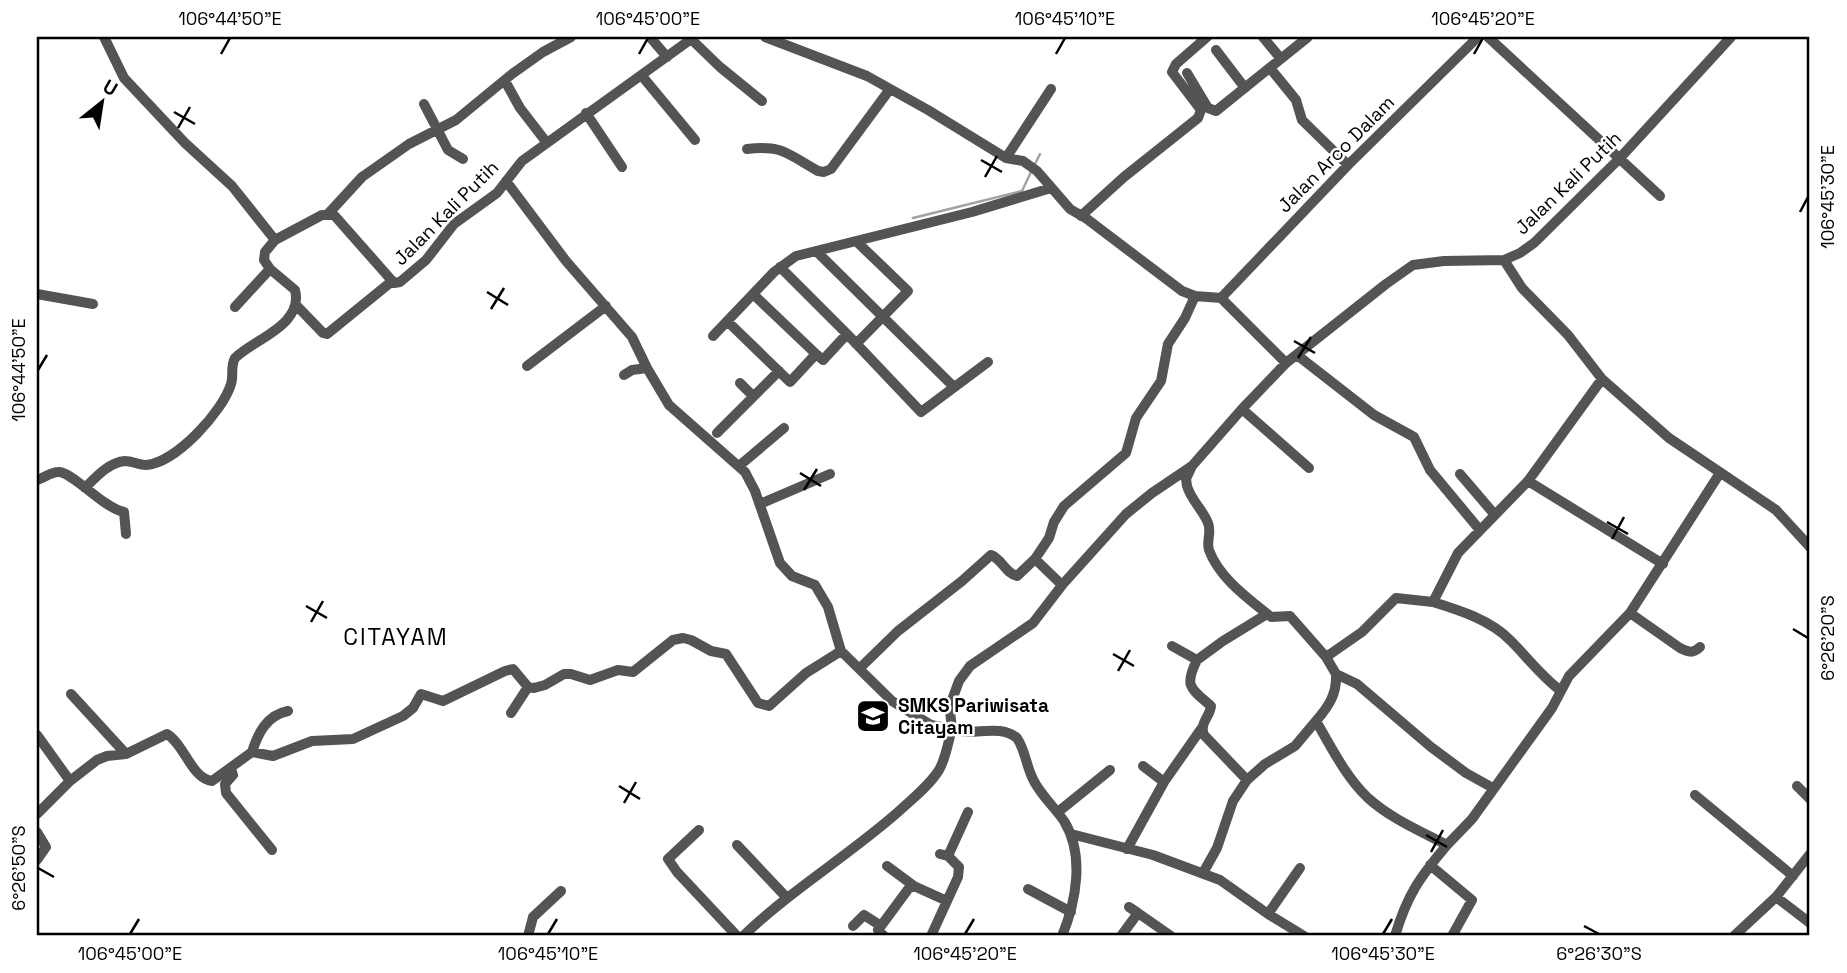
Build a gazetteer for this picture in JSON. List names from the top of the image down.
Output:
{
  "streets": {
    "street": ["Jalan Arco Dalam", "Jalan Kali Putih"]
  },
  "districts": ["CITAYAM"],
  "places": {
    "school or university": ["SMKS Pariwisata Citayam"]
  },
  "north": "top right",
  "coordinates": [
    "106°44'50\"E",
    "106°45'00\"E",
    "106°45'10\"E",
    "106°45'20\"E",
    "106°45'30\"E",
    "6°26'20\"S",
    "6°26'50\"S",
    "6°26'30\"S"
  ]
}
